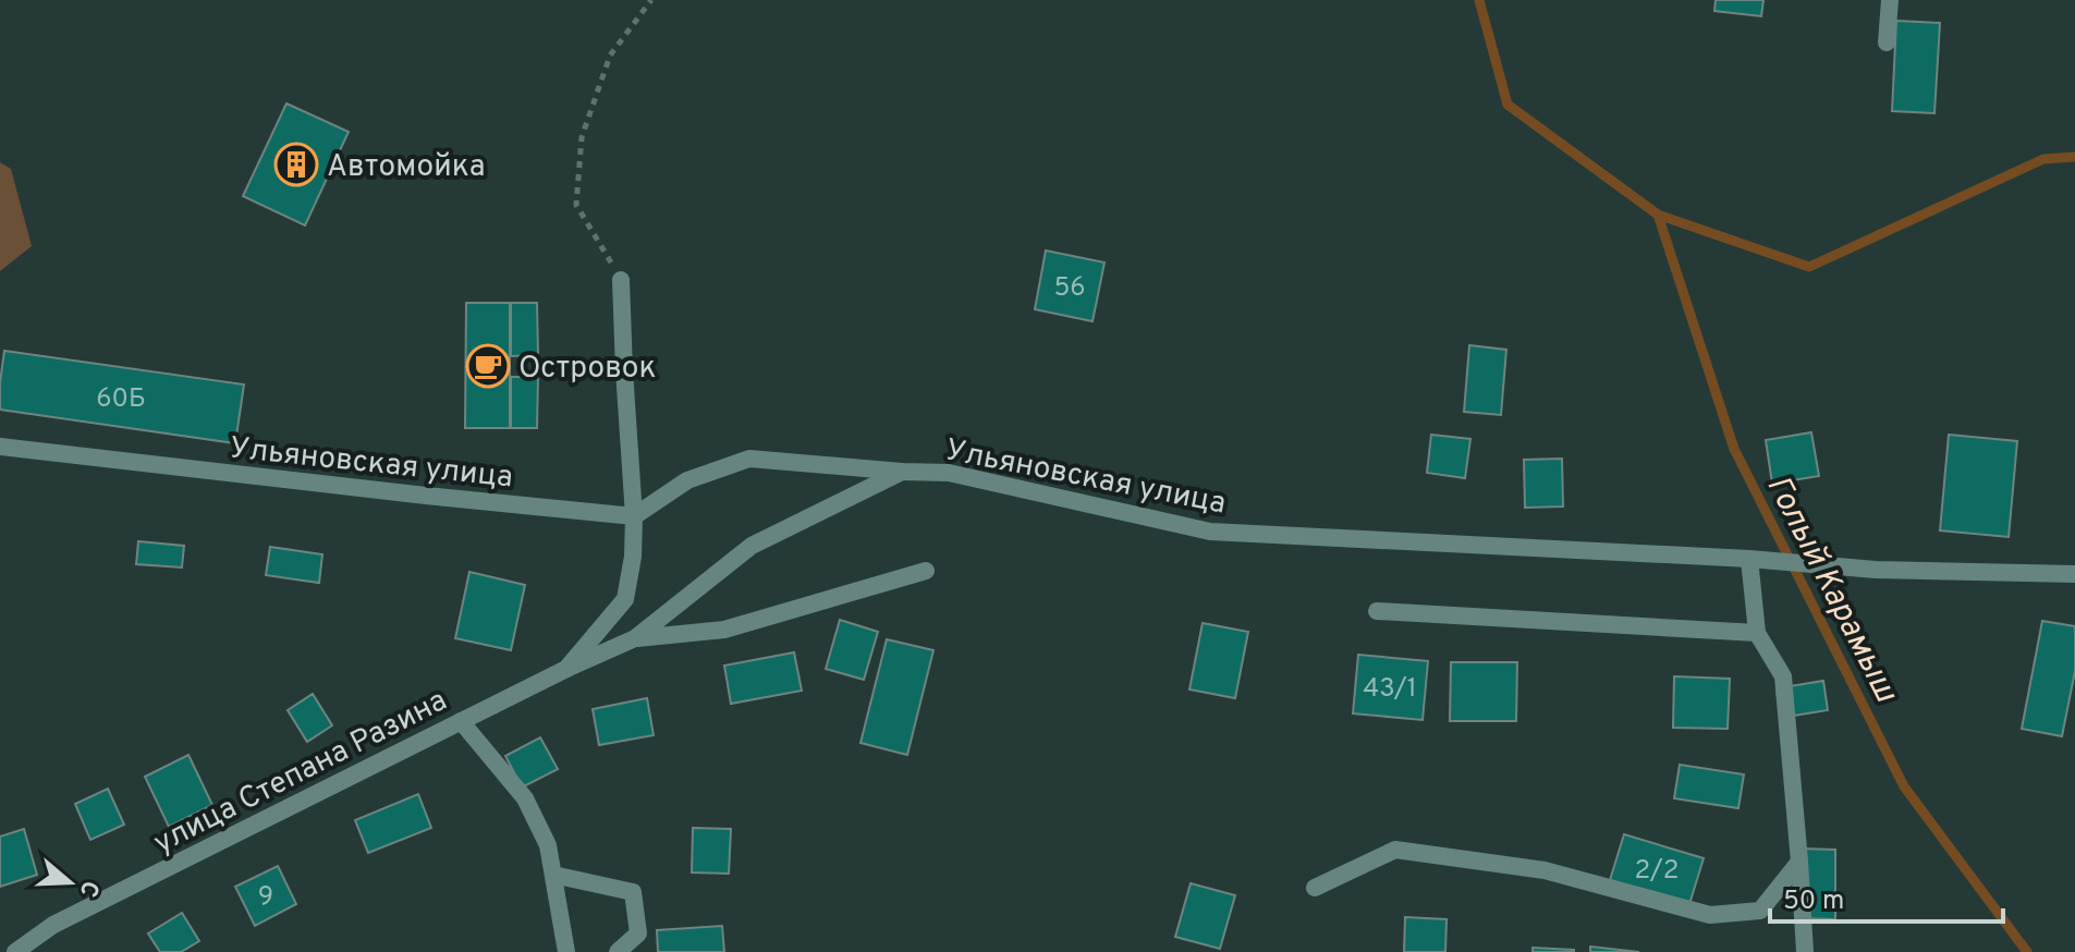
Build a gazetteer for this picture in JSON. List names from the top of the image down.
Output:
{
  "streets": {
    "street": ["Ульяновская улица", "улица Степана Разина"]
  },
  "water": ["Голый Карамыш"],
  "places": {
    "building": ["Автомойка"],
    "cafe": ["Островок"]
  },
  "house_numbers": [
    "56",
    "60Б",
    "43/1",
    "2/2",
    "9"
  ],
  "scale_bar": "50 m",
  "north": "right"
}
